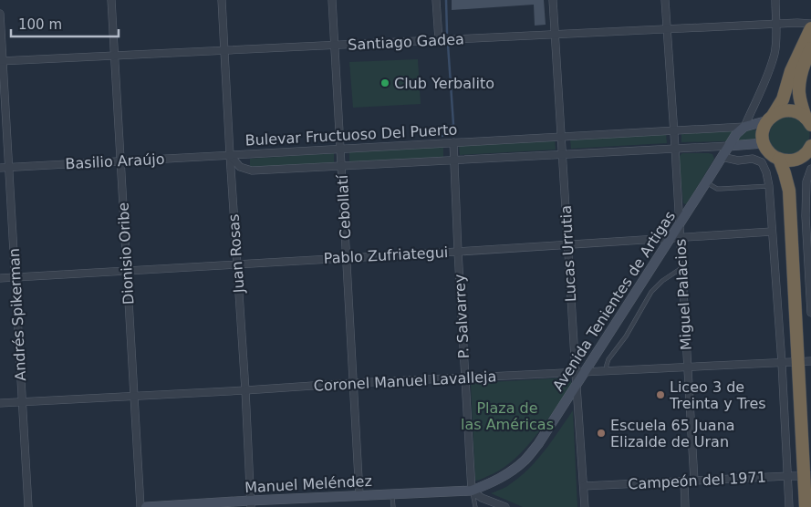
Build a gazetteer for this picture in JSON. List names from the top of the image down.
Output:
{
  "streets": {
    "street": [
      "Santiago Gadea",
      "Bulevar Fructuoso Del Puerto",
      "Basilio Araújo",
      "Cebollatí",
      "Dionisio Oribe",
      "Juan Rosas",
      "Lucas Urrutia",
      "Pablo Zufriategui",
      "Miguel Palacios",
      "Avenida Tenientes de Artigas",
      "Andrés Spikerman",
      "P. Salvarrey",
      "Coronel Manuel Lavalleja",
      "Campeón del 1971",
      "Manuel Meléndez"
    ]
  },
  "crossings": [
    ["Santiago Gadea", "Cebollatí"],
    ["Santiago Gadea", "Dionisio Oribe"],
    ["Santiago Gadea", "Juan Rosas"],
    ["Santiago Gadea", "Lucas Urrutia"],
    ["Santiago Gadea", "Miguel Palacios"],
    ["Santiago Gadea", "Andrés Spikerman"],
    ["Bulevar Fructuoso Del Puerto", "Basilio Araújo"],
    ["Bulevar Fructuoso Del Puerto", "Cebollatí"],
    ["Bulevar Fructuoso Del Puerto", "Juan Rosas"],
    ["Bulevar Fructuoso Del Puerto", "Lucas Urrutia"],
    ["Bulevar Fructuoso Del Puerto", "Miguel Palacios"],
    ["Bulevar Fructuoso Del Puerto", "Avenida Tenientes de Artigas"],
    ["Bulevar Fructuoso Del Puerto", "P. Salvarrey"],
    ["Basilio Araújo", "Dionisio Oribe"],
    ["Basilio Araújo", "Juan Rosas"],
    ["Basilio Araújo", "Andrés Spikerman"],
    ["Cebollatí", "Pablo Zufriategui"],
    ["Cebollatí", "Coronel Manuel Lavalleja"],
    ["Cebollatí", "Manuel Meléndez"],
    ["Dionisio Oribe", "Pablo Zufriategui"],
    ["Dionisio Oribe", "Coronel Manuel Lavalleja"],
    ["Juan Rosas", "Pablo Zufriategui"],
    ["Juan Rosas", "Coronel Manuel Lavalleja"],
    ["Juan Rosas", "Manuel Meléndez"],
    ["Lucas Urrutia", "Pablo Zufriategui"],
    ["Lucas Urrutia", "Avenida Tenientes de Artigas"],
    ["Lucas Urrutia", "Coronel Manuel Lavalleja"],
    ["Pablo Zufriategui", "Miguel Palacios"],
    ["Pablo Zufriategui", "Avenida Tenientes de Artigas"],
    ["Pablo Zufriategui", "Andrés Spikerman"],
    ["Pablo Zufriategui", "P. Salvarrey"],
    ["Miguel Palacios", "Avenida Tenientes de Artigas"],
    ["Miguel Palacios", "Coronel Manuel Lavalleja"],
    ["Miguel Palacios", "Campeón del 1971"],
    ["Avenida Tenientes de Artigas", "P. Salvarrey"],
    ["Avenida Tenientes de Artigas", "Coronel Manuel Lavalleja"],
    ["Avenida Tenientes de Artigas", "Manuel Meléndez"],
    ["Andrés Spikerman", "Coronel Manuel Lavalleja"],
    ["P. Salvarrey", "Coronel Manuel Lavalleja"],
    ["P. Salvarrey", "Manuel Meléndez"]
  ],
  "parks": ["Plaza de las Américas"],
  "places": ["Club Yerbalito", "Liceo 3 de Treinta y Tres", "Escuela 65 Juana Elizalde de Uran"],
  "scale_bar": "100 m"
}
